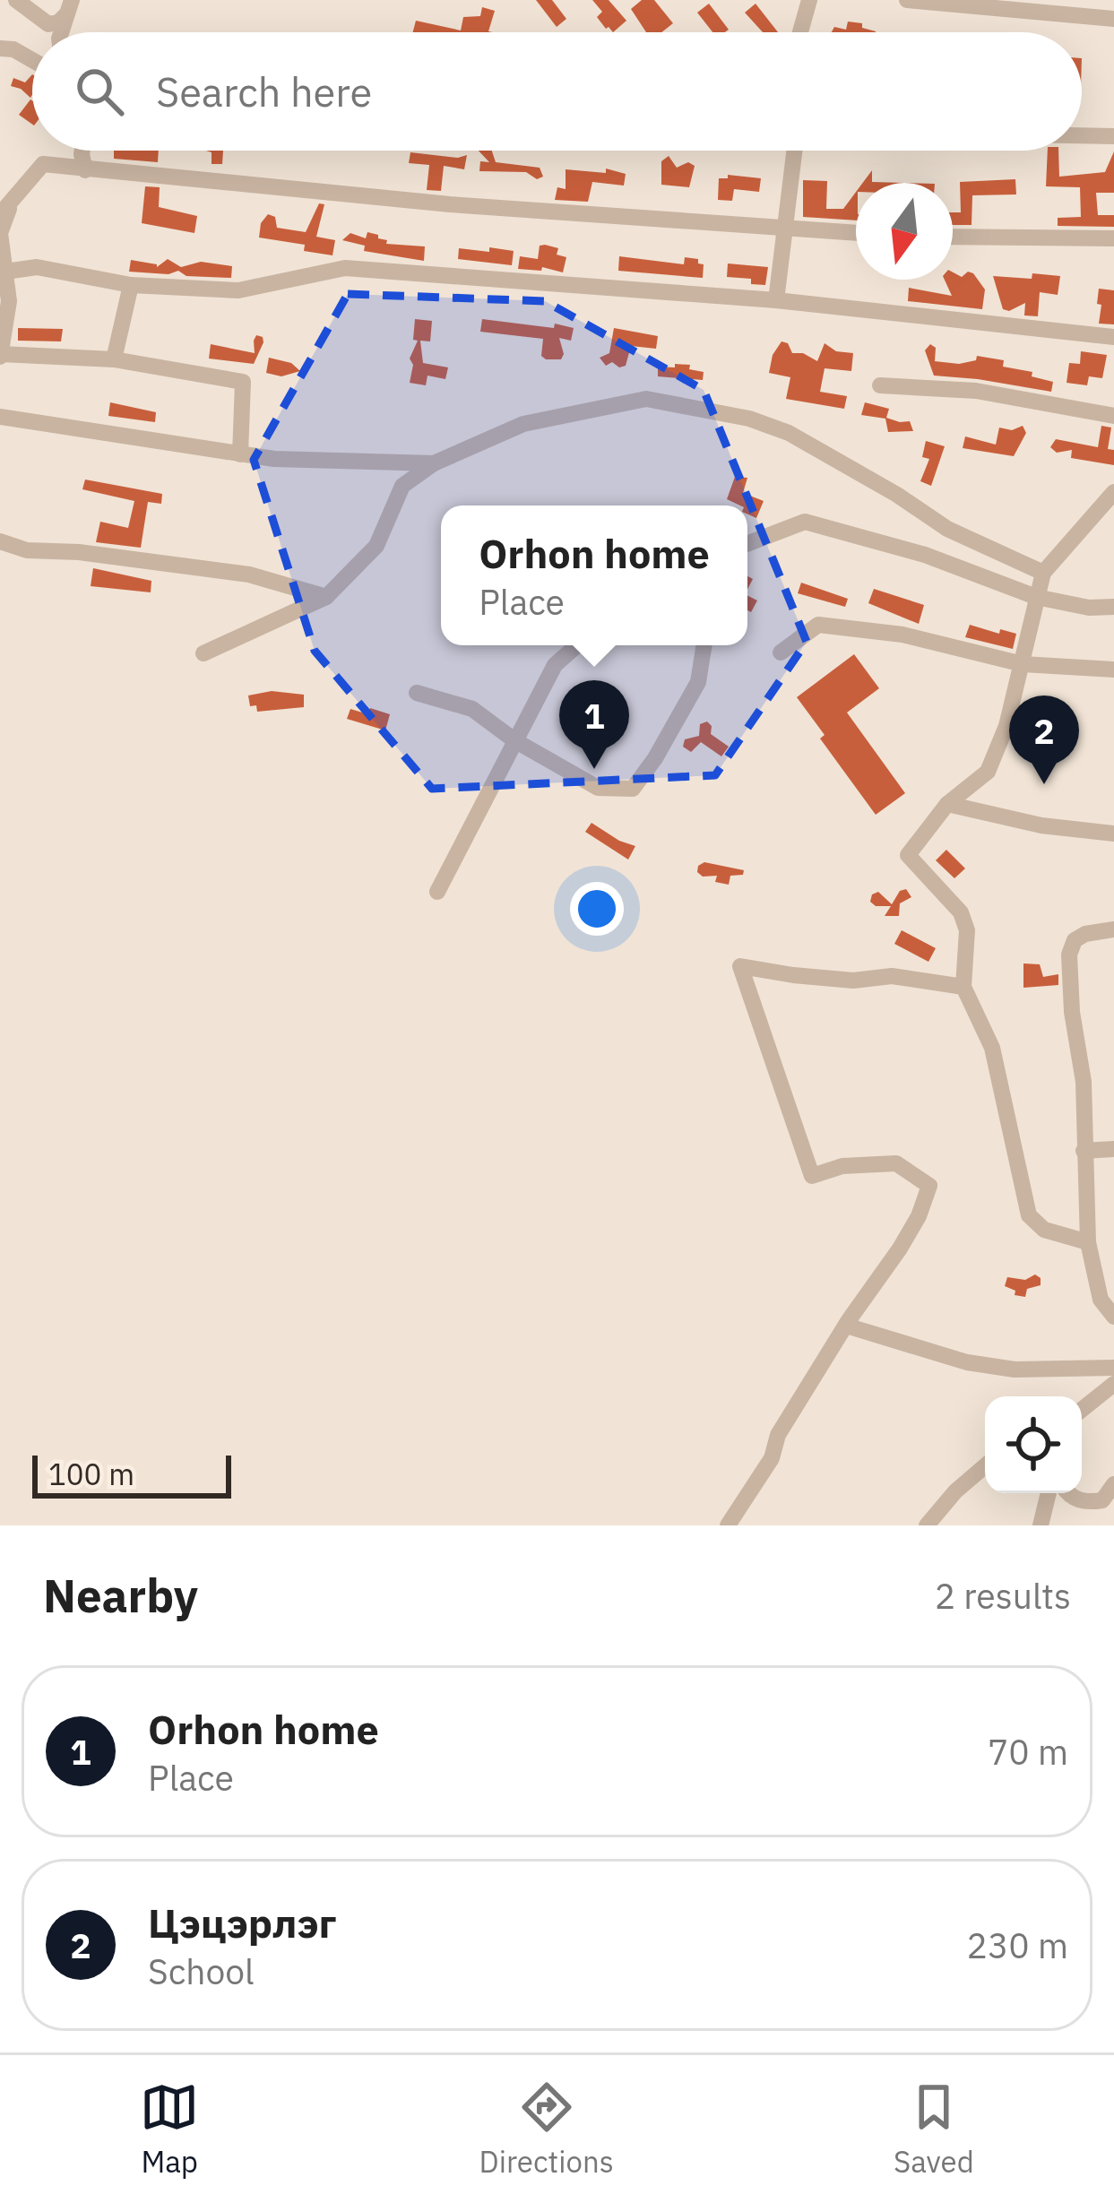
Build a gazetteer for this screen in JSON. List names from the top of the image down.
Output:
{
  "scale_bar": "100 m",
  "north": "bottom",
  "page": {
    "search": "Search here",
    "popup": ["Orhon home", "Place"],
    "pins": ["1", "2"],
    "scale": "100 m",
    "heading": ["Nearby", "2 results"],
    "list": [
      {
        "mark": "1",
        "name": "Orhon home",
        "note": "Place",
        "value": "70 m"
      },
      {
        "mark": "2",
        "name": "Цэцэрлэг",
        "note": "School",
        "value": "230 m"
      }
    ],
    "nav": ["Map", "Directions", "Saved"]
  }
}
